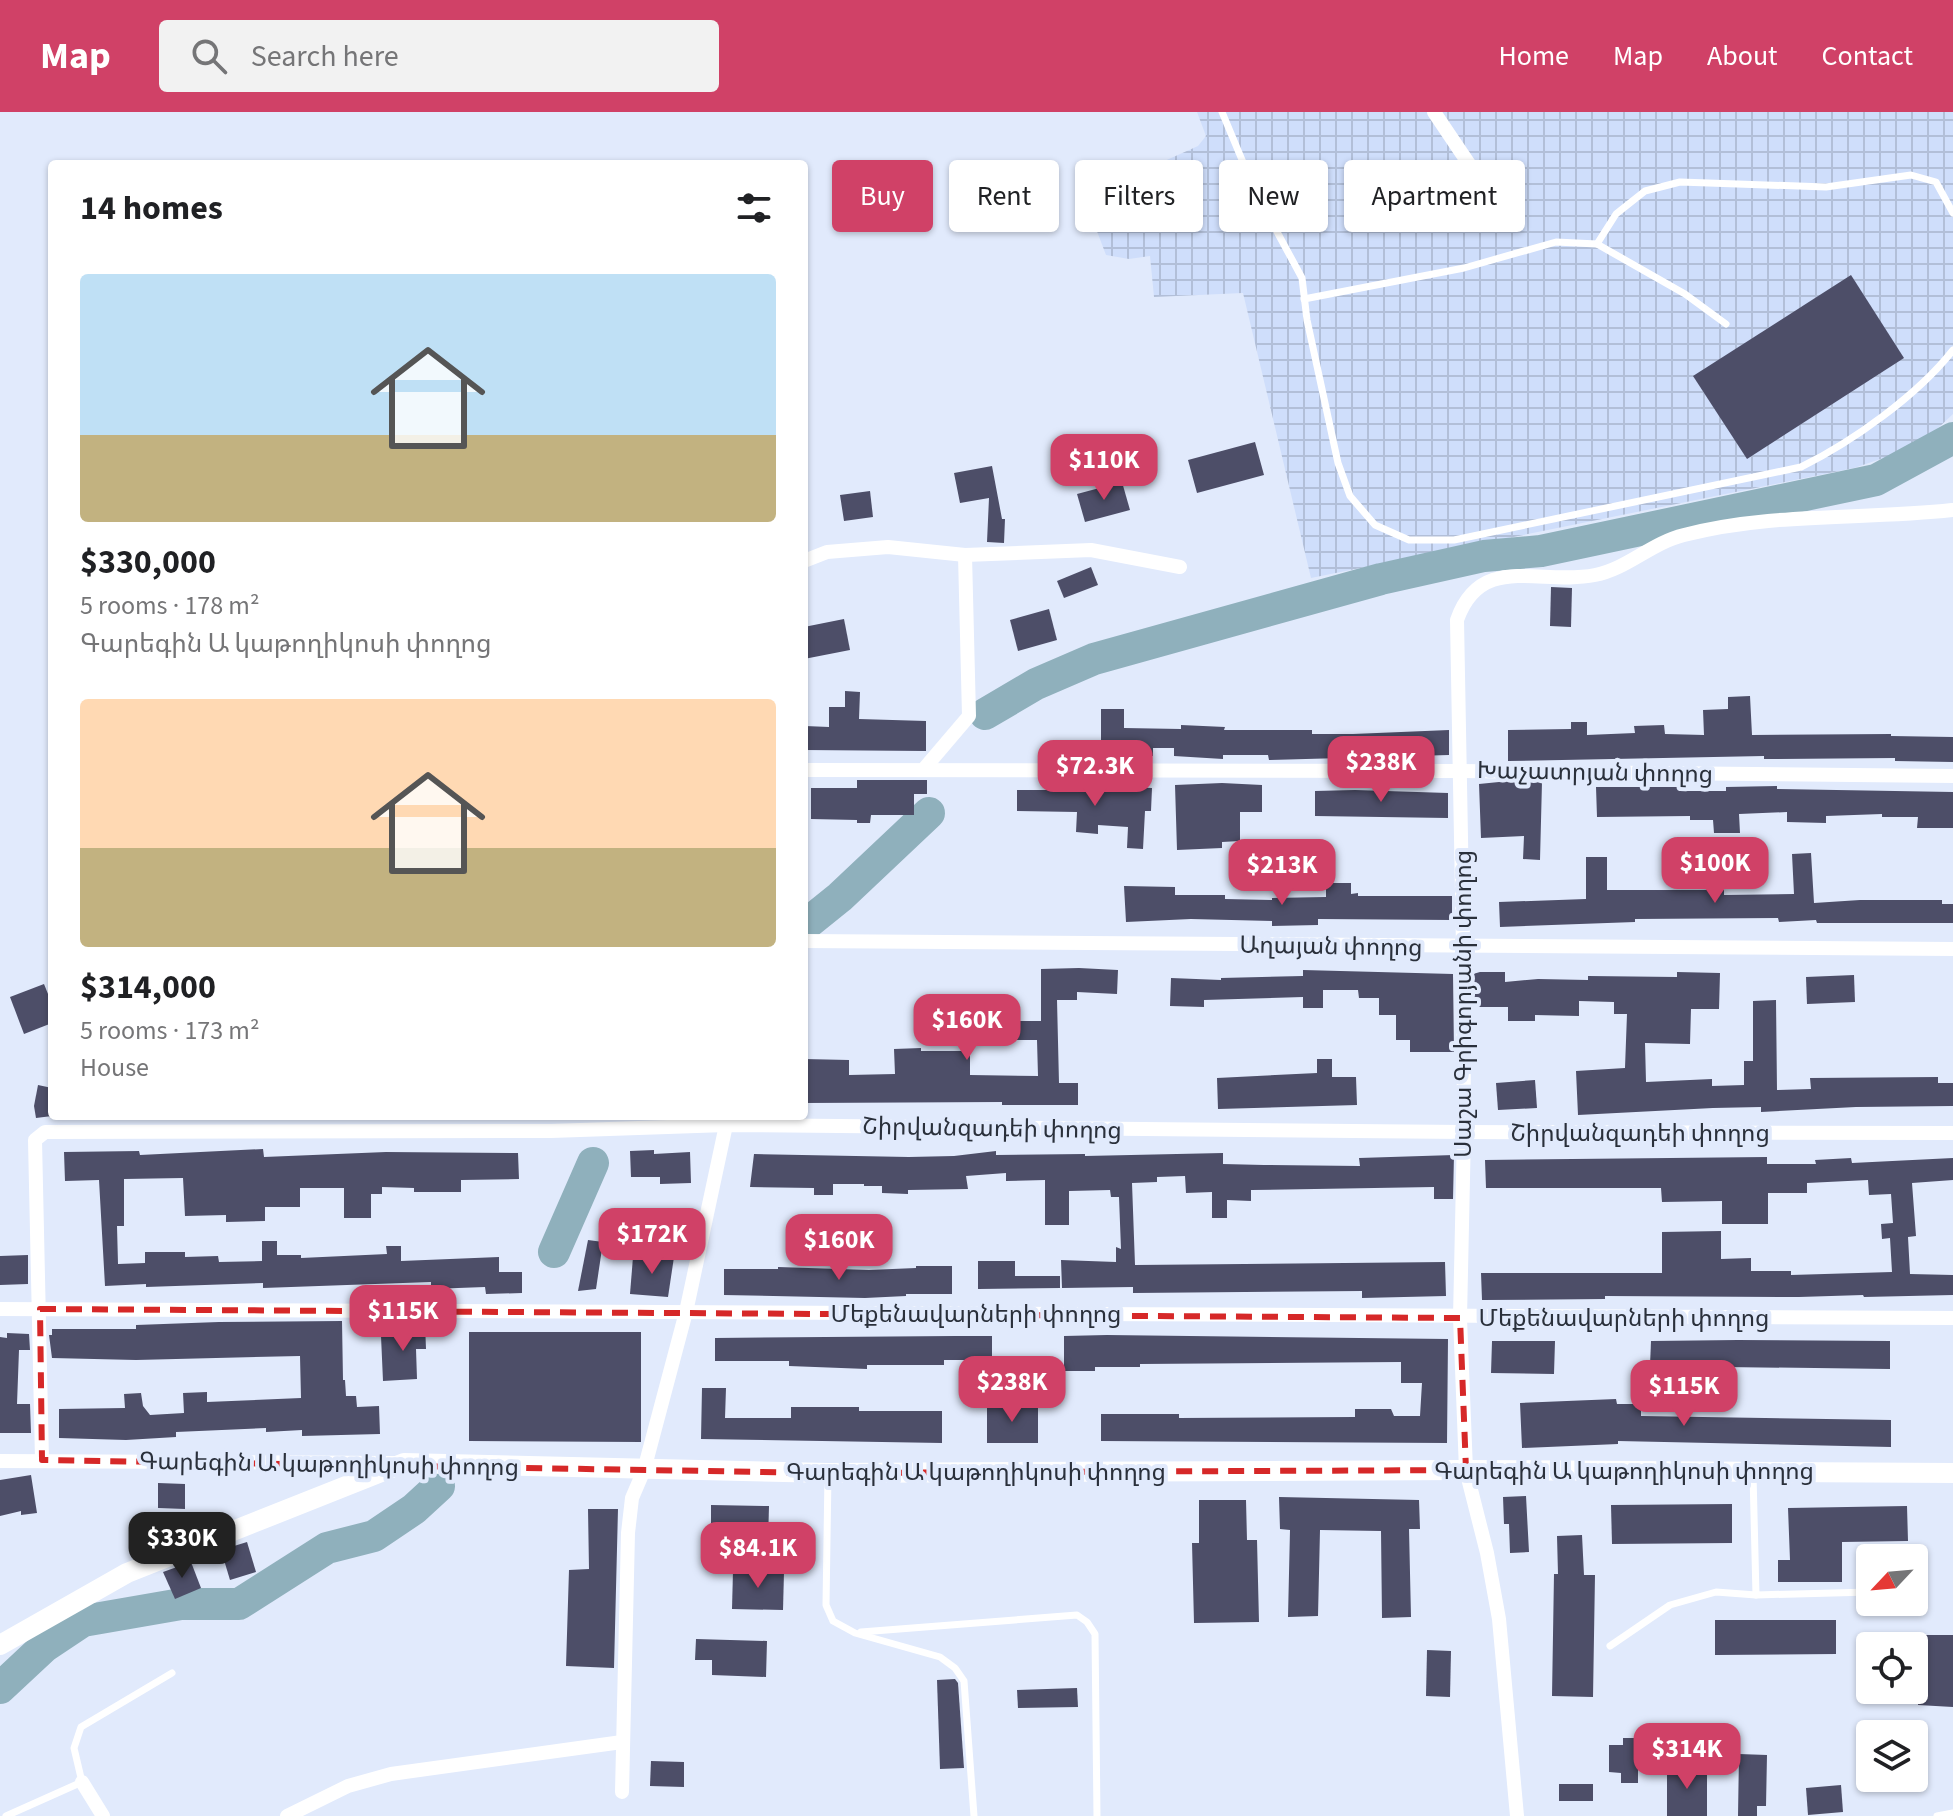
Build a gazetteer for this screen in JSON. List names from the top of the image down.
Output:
{
  "streets": {
    "street": [
      "Խաչատրյան փողոց",
      "Աղայան փողոց",
      "Սաշա Գրիգորյանի փողոց",
      "Շիրվանզադեի փողոց",
      "Մեքենավարների փողոց",
      "Գարեգին Ա կաթողիկոսի փողոց"
    ]
  },
  "crossings": [
    ["Խաչատրյան փողոց", "Սաշա Գրիգորյանի փողոց"],
    ["Աղայան փողոց", "Սաշա Գրիգորյանի փողոց"],
    ["Սաշա Գրիգորյանի փողոց", "Շիրվանզադեի փողոց"],
    ["Սաշա Գրիգորյանի փողոց", "Մեքենավարների փողոց"],
    ["Սաշա Գրիգորյանի փողոց", "Գարեգին Ա կաթողիկոսի փողոց"],
    ["Շիրվանզադեի փողոց", "Մեքենավարների փողոց"]
  ],
  "north": "bottom left",
  "page": {
    "header": "Map",
    "search": "Search here",
    "nav": [
      "Home",
      "Map",
      "About",
      "Contact"
    ],
    "chip": [
      "Buy",
      "Rent",
      "Filters",
      "New",
      "Apartment"
    ],
    "heading": "14 homes",
    "list": [
      {
        "name": "$330,000",
        "note": "5 rooms · 178 m² · Գարեգին Ա կաթողիկոսի փողոց"
      },
      {
        "name": "$314,000",
        "note": "5 rooms · 173 m² · House"
      }
    ],
    "price": [
      "$110K",
      "$238K",
      "$72.3K",
      "$100K",
      "$213K",
      "$160K",
      "$172K",
      "$160K",
      "$115K",
      "$238K",
      "$115K",
      "$330K",
      "$84.1K",
      "$314K"
    ]
  }
}
